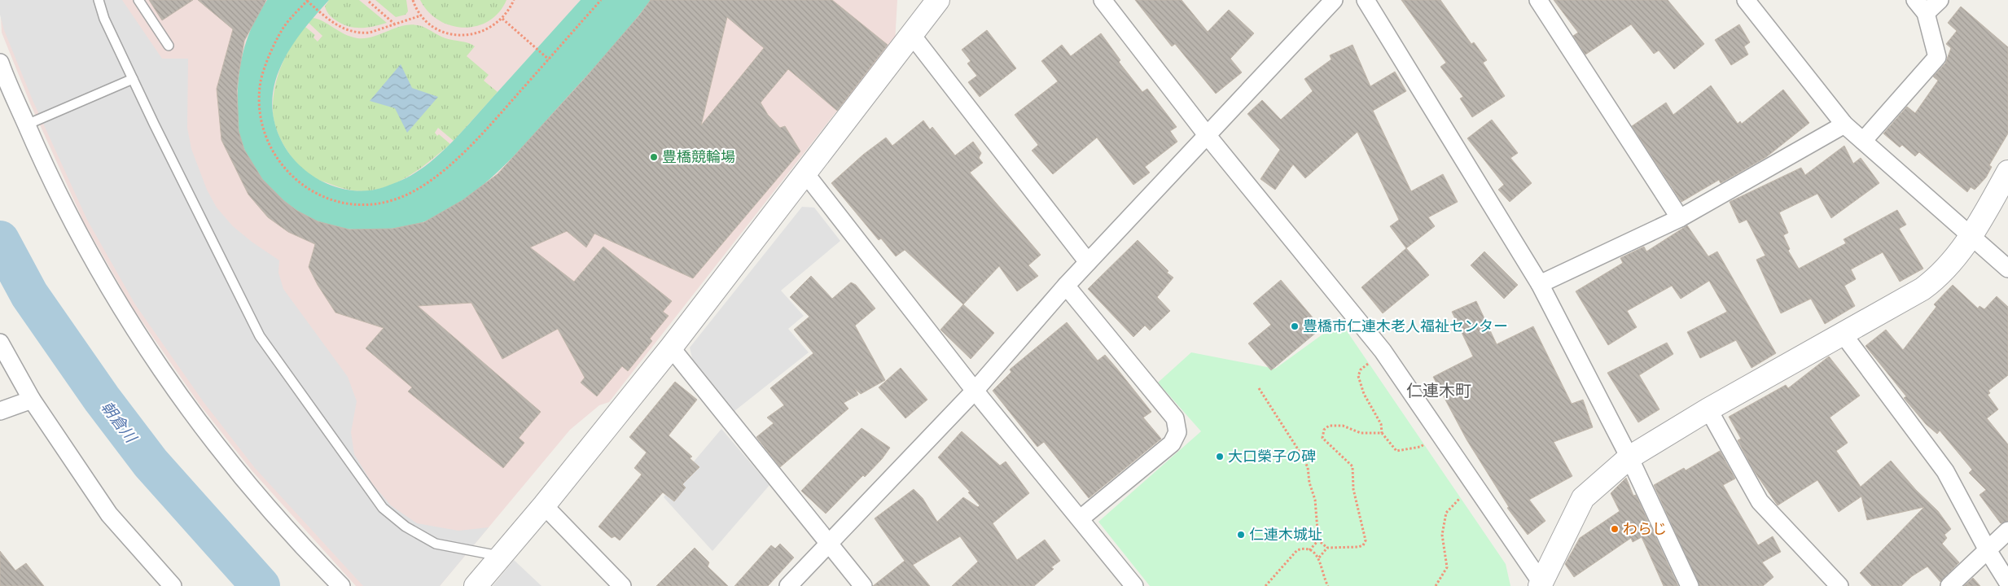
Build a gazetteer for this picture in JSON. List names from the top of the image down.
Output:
{
  "districts": ["仁連木町"],
  "water": ["朝倉川"],
  "places": [
    "豊橋競輪場",
    "豊橋市仁連木老人福祉センター",
    "大口榮子の碑",
    "わらじ",
    "仁連木城址"
  ]
}
